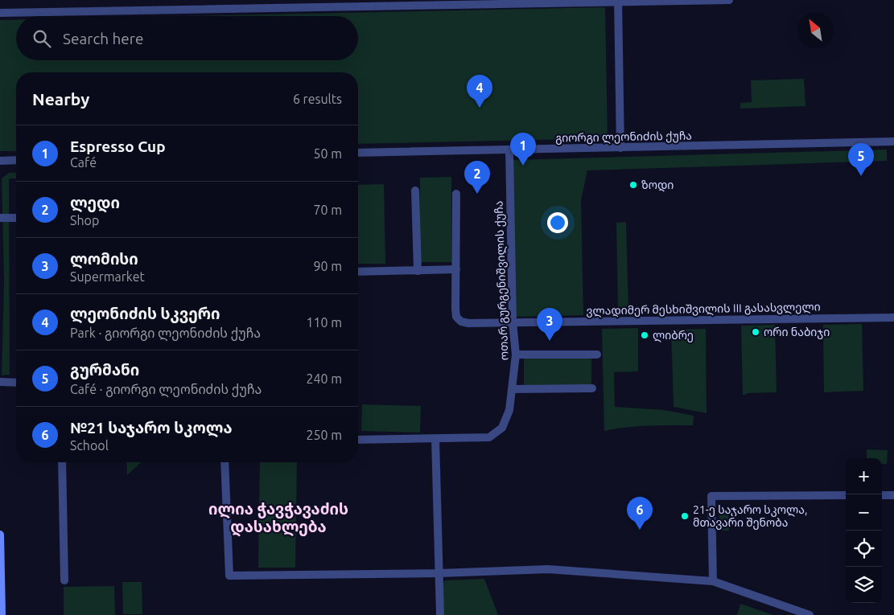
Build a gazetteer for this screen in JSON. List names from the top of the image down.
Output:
{
  "streets": {
    "street": ["გიორგი ლეონიძის ქუჩა", "ოთარ გურგენიშვილის ქუჩა", "ვლადიმერ მესხიშვილის III გასასვლელი"]
  },
  "crossings": [
    ["გიორგი ლეონიძის ქუჩა", "ოთარ გურგენიშვილის ქუჩა"],
    ["ოთარ გურგენიშვილის ქუჩა", "ვლადიმერ მესხიშვილის III გასასვლელი"]
  ],
  "districts": ["ილია ჭავჭავაძის დასახლება"],
  "places": [
    "ზოდი",
    "ორი ნაბიჯი",
    "ლიბრე",
    "21-ე საჯარო სკოლა, მთავარი შენობა"
  ],
  "north": "top left",
  "page": {
    "search": "Search here",
    "heading": ["Nearby", "6 results"],
    "pins": [
      "4",
      "1",
      "5",
      "2",
      "3",
      "6"
    ],
    "list": [
      {
        "mark": "1",
        "name": "Espresso Cup",
        "note": "Café",
        "value": "50 m"
      },
      {
        "mark": "2",
        "name": "ლედი",
        "note": "Shop",
        "value": "70 m"
      },
      {
        "mark": "3",
        "name": "ლომისი",
        "note": "Supermarket",
        "value": "90 m"
      },
      {
        "mark": "4",
        "name": "ლეონიძის სკვერი",
        "note": "Park · გიორგი ლეონიძის ქუჩა",
        "value": "110 m"
      },
      {
        "mark": "5",
        "name": "გურმანი",
        "note": "Café · გიორგი ლეონიძის ქუჩა",
        "value": "240 m"
      },
      {
        "mark": "6",
        "name": "№21 საჯარო სკოლა",
        "note": "School",
        "value": "250 m"
      }
    ],
    "map_buttons": ["+", "−"]
  }
}
